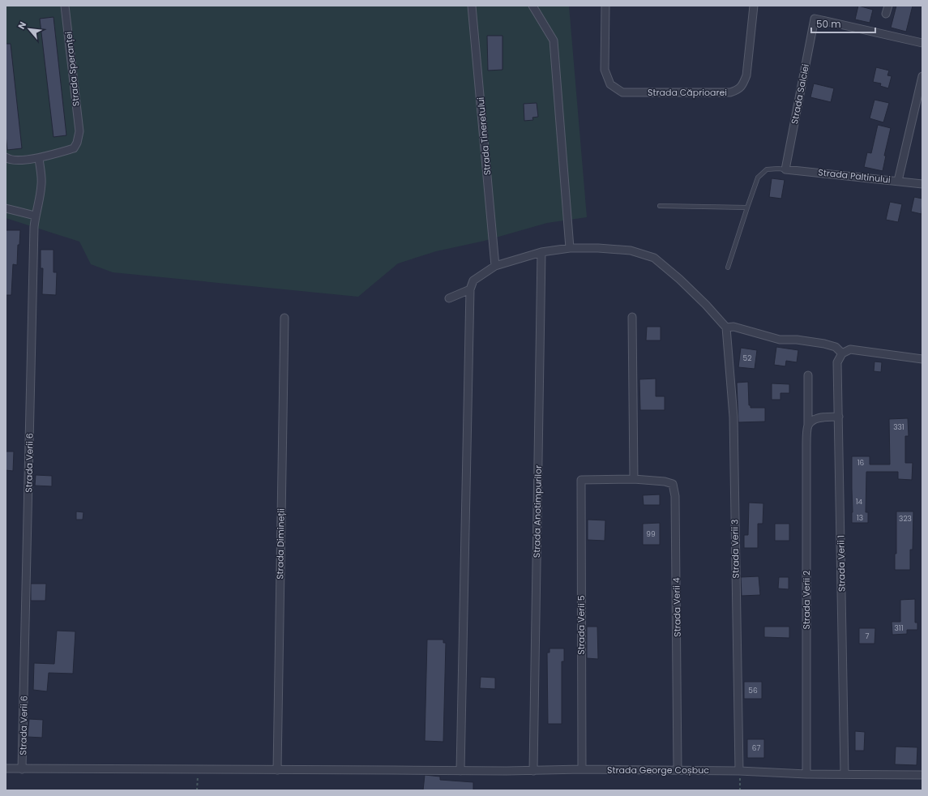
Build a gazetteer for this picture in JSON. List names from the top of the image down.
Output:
{
  "streets": {
    "street": [
      "Strada Speranței",
      "Strada Căprioarei",
      "Strada Salciei",
      "Strada Tineretului",
      "Strada Paltinului",
      "Strada Verii 6",
      "Strada Anotimpurilor",
      "Strada Dimineții",
      "Strada Verii 3",
      "Strada Verii 1",
      "Strada Verii 2",
      "Strada Verii 4",
      "Strada Verii 5",
      "Strada George Coșbuc"
    ]
  },
  "crossings": [
    ["Strada Speranței", "Strada Verii 6"],
    ["Strada Salciei", "Strada Paltinului"],
    ["Strada Verii 6", "Strada George Coșbuc"],
    ["Strada Anotimpurilor", "Strada George Coșbuc"],
    ["Strada Dimineții", "Strada George Coșbuc"],
    ["Strada Verii 3", "Strada George Coșbuc"],
    ["Strada Verii 1", "Strada George Coșbuc"],
    ["Strada Verii 2", "Strada George Coșbuc"],
    ["Strada Verii 4", "Strada Verii 5"],
    ["Strada Verii 4", "Strada George Coșbuc"],
    ["Strada Verii 5", "Strada George Coșbuc"]
  ],
  "house_numbers": [
    "52",
    "331",
    "16",
    "14",
    "13",
    "323",
    "99",
    "311",
    "7",
    "56",
    "67"
  ],
  "scale_bar": "50 m",
  "north": "top left"
}
